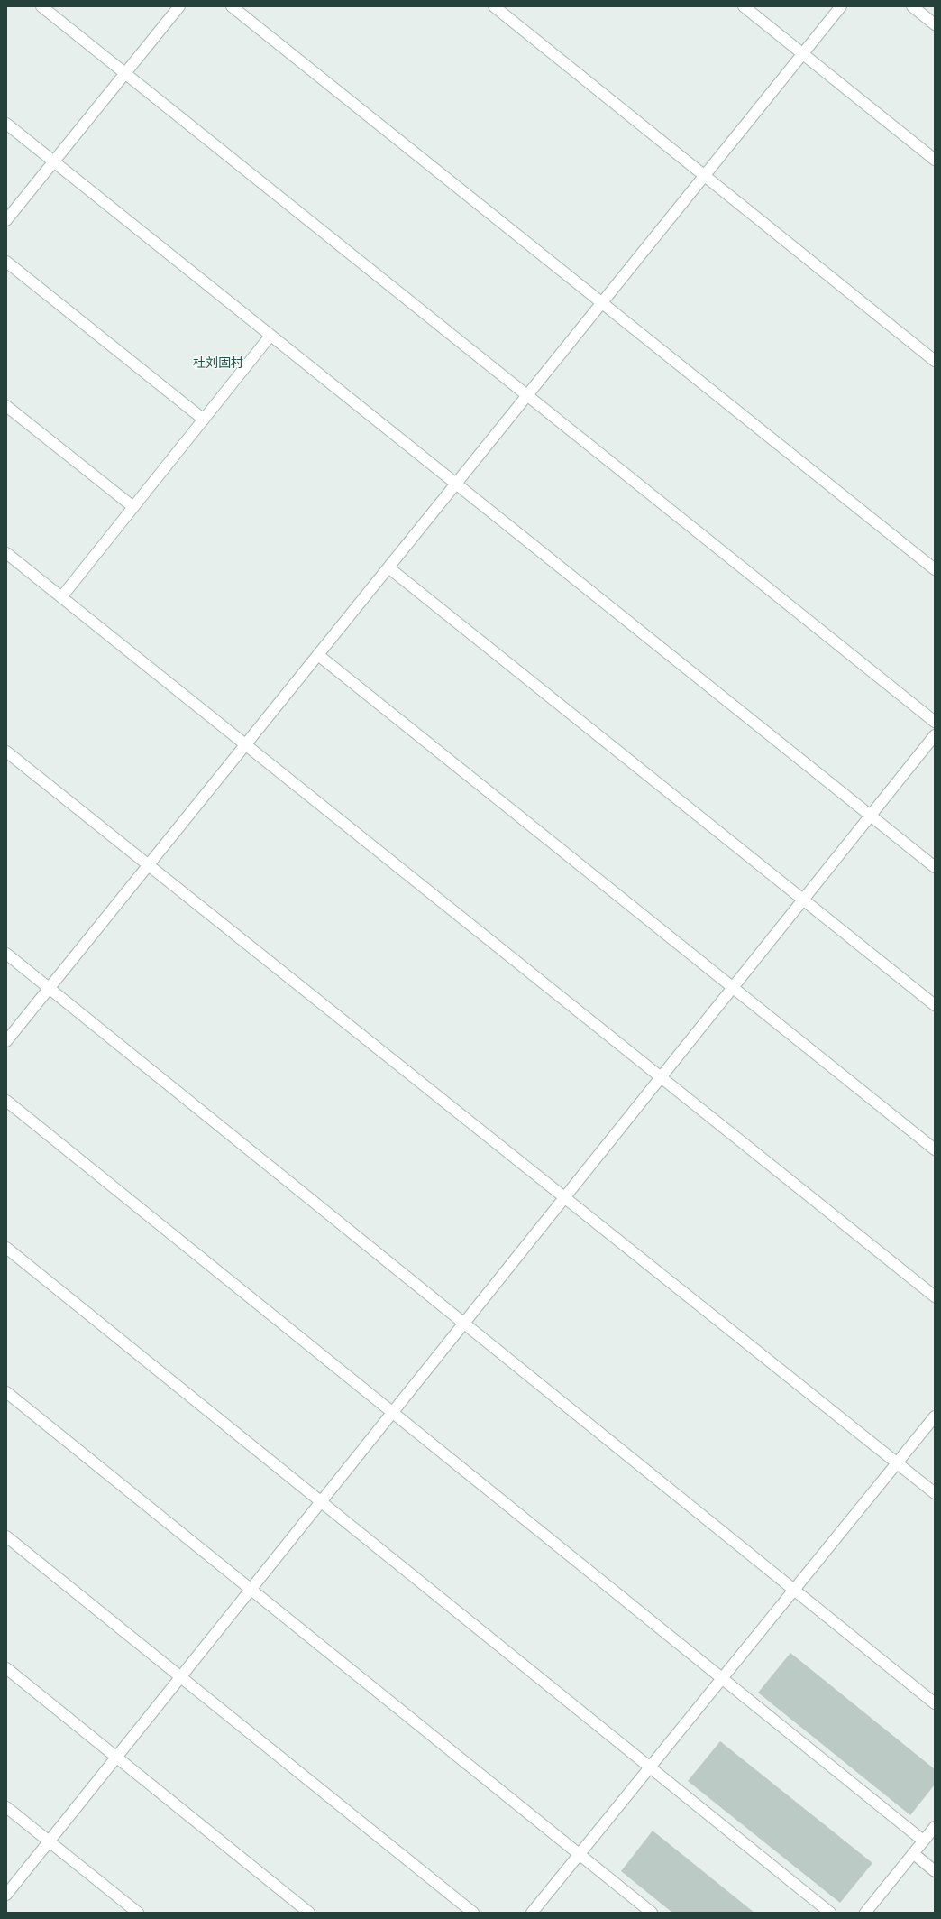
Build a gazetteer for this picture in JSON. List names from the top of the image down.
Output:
{
  "districts": ["杜刘固村"]
}
